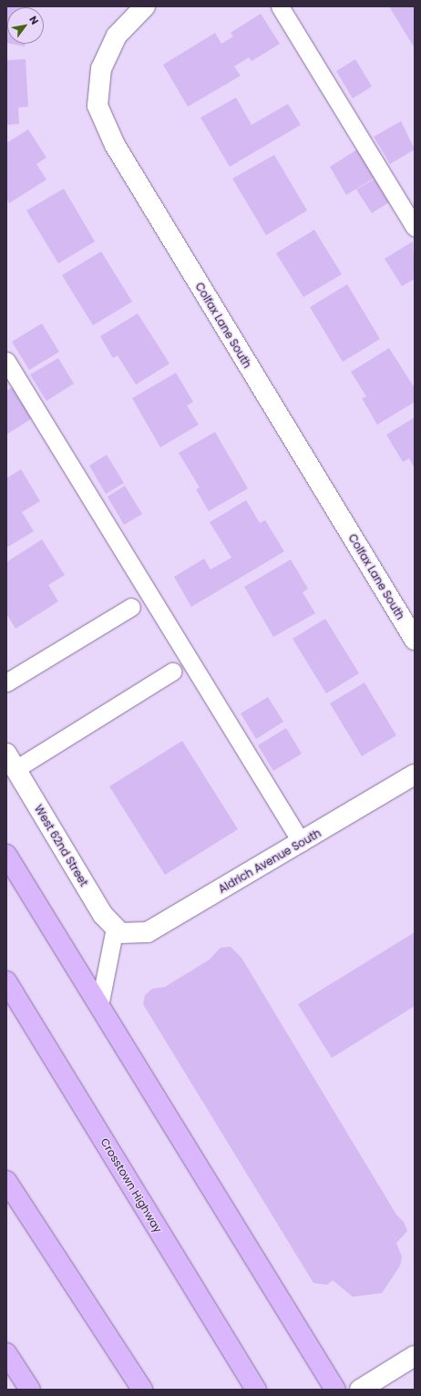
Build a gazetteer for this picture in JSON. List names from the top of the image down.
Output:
{
  "streets": {
    "highway": ["Crosstown Highway"],
    "street": ["Colfax Lane South", "West 62nd Street", "Aldrich Avenue South"]
  },
  "crossings": [
    ["West 62nd Street", "Aldrich Avenue South"]
  ],
  "north": "top right"
}
